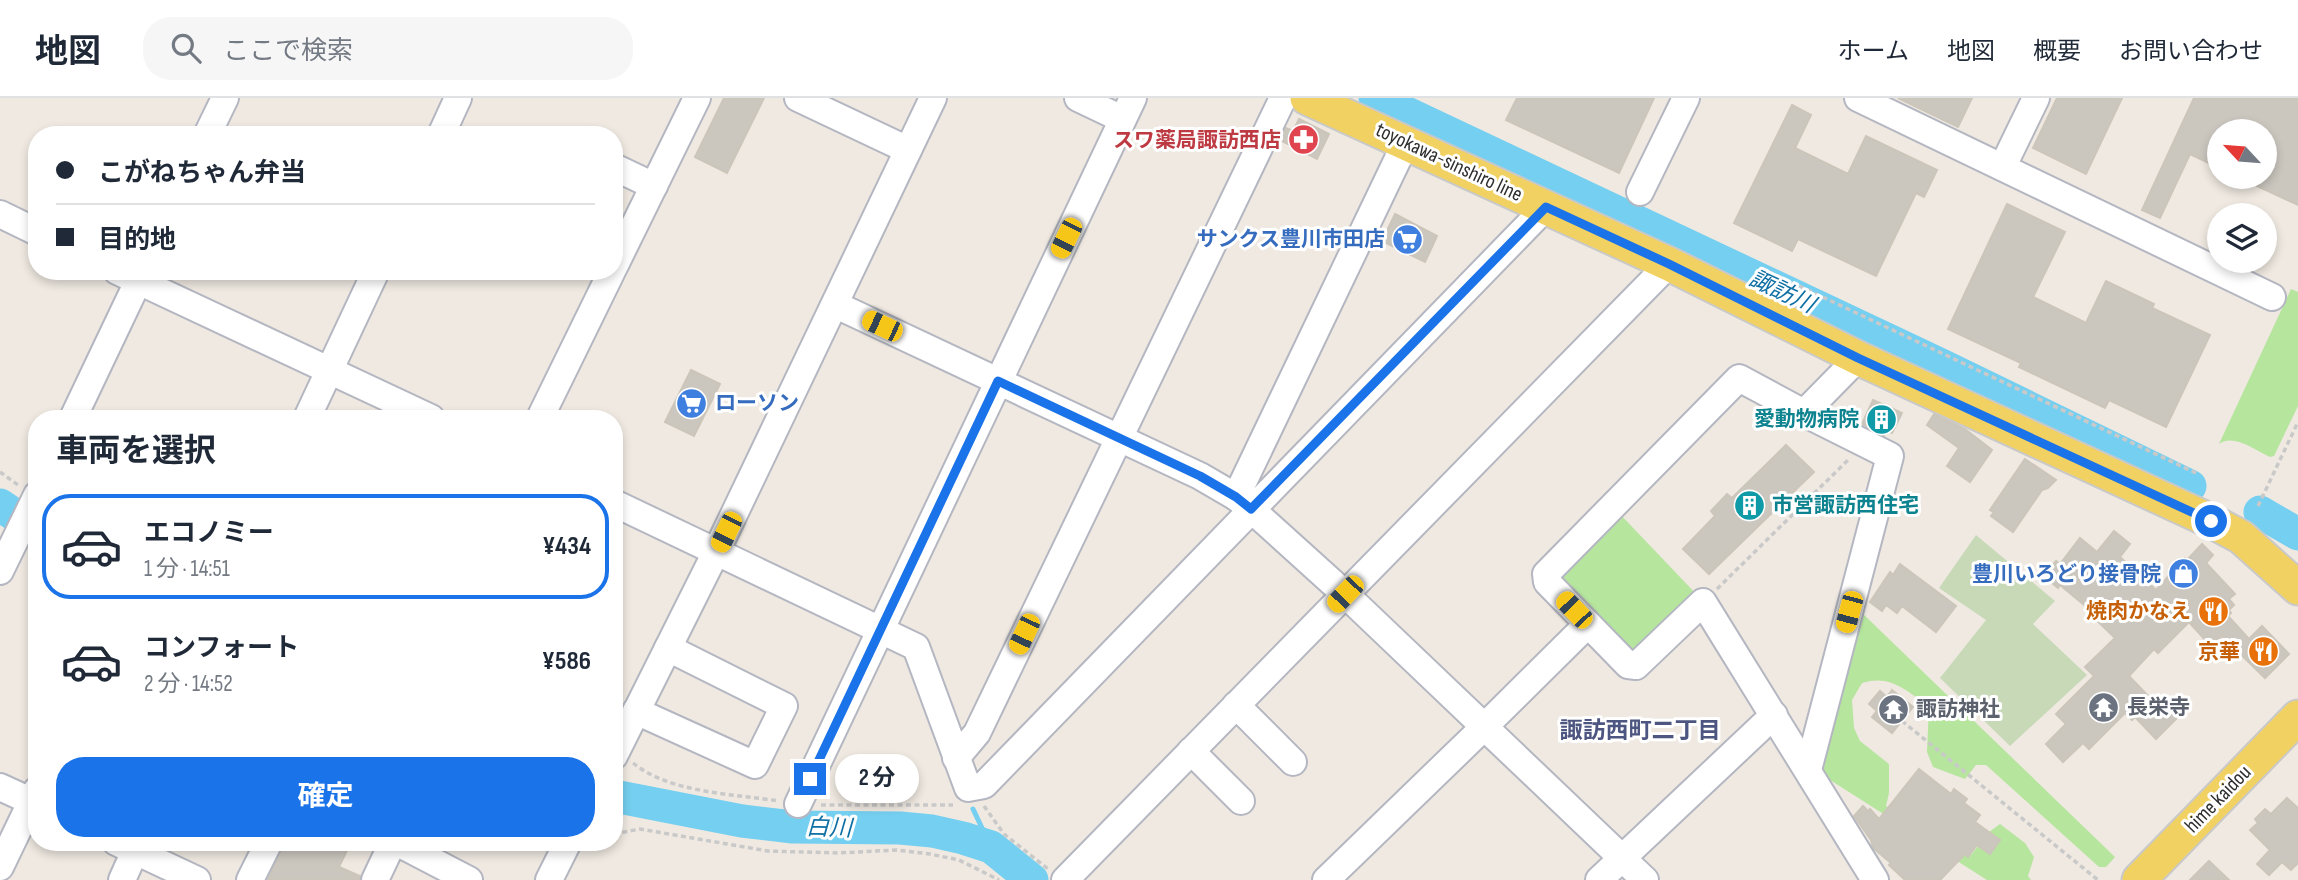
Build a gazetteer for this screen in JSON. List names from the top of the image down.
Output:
{
  "streets": {
    "main road": ["toyokawa-sinshiro line", "hime kaidou"]
  },
  "districts": ["諏訪西町二丁目"],
  "water": ["諏訪川", "白川"],
  "places": {
    "pharmacy": ["スワ薬局諏訪西店"],
    "supermarket": ["サンクス豊川市田店", "ローソン"],
    "building": ["愛動物病院", "市営諏訪西住宅"],
    "shop": ["豊川いろどり接骨院"],
    "restaurant": ["焼肉かなえ", "京華"],
    "temple": ["長栄寺", "諏訪神社"]
  },
  "north": "top left",
  "page": {
    "header": "地図",
    "search": "ここで検索",
    "nav": [
      "ホーム",
      "地図",
      "概要",
      "お問い合わせ"
    ],
    "banner": ["こがねちゃん弁当", "目的地"],
    "heading": "車両を選択",
    "list": [
      {
        "name": "エコノミー",
        "note": "1 分 · 14:51",
        "value": "¥434"
      },
      {
        "name": "コンフォート",
        "note": "2 分 · 14:52",
        "value": "¥586"
      }
    ],
    "buttons": "確定",
    "bubble": "2 分"
  }
}
